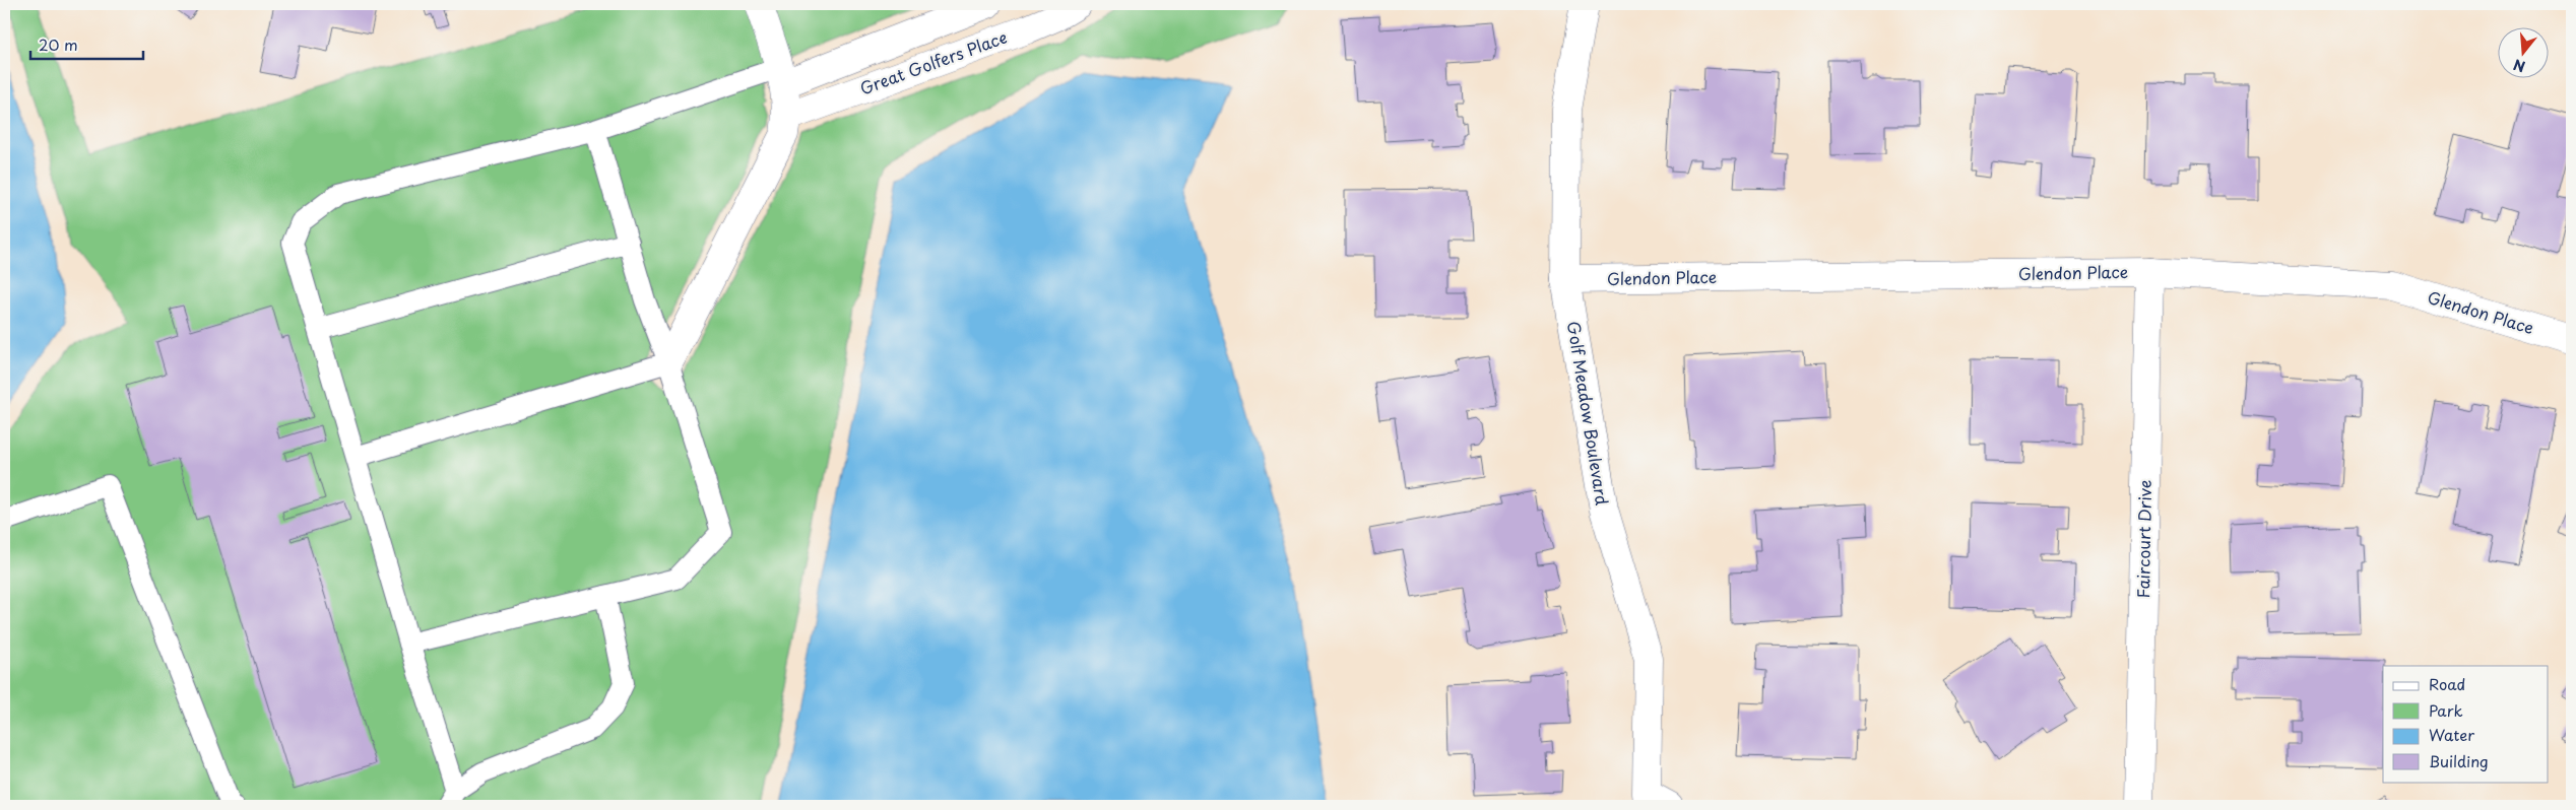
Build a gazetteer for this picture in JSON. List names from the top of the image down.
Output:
{
  "streets": {
    "street": [
      "Great Golfers Place",
      "Glendon Place",
      "Golf Meadow Boulevard",
      "Faircourt Drive"
    ]
  },
  "crossings": [
    ["Glendon Place", "Golf Meadow Boulevard"],
    ["Glendon Place", "Faircourt Drive"]
  ],
  "legend": [
    "Road",
    "Park",
    "Water",
    "Building"
  ],
  "scale_bar": "20 m",
  "north": "bottom"
}
